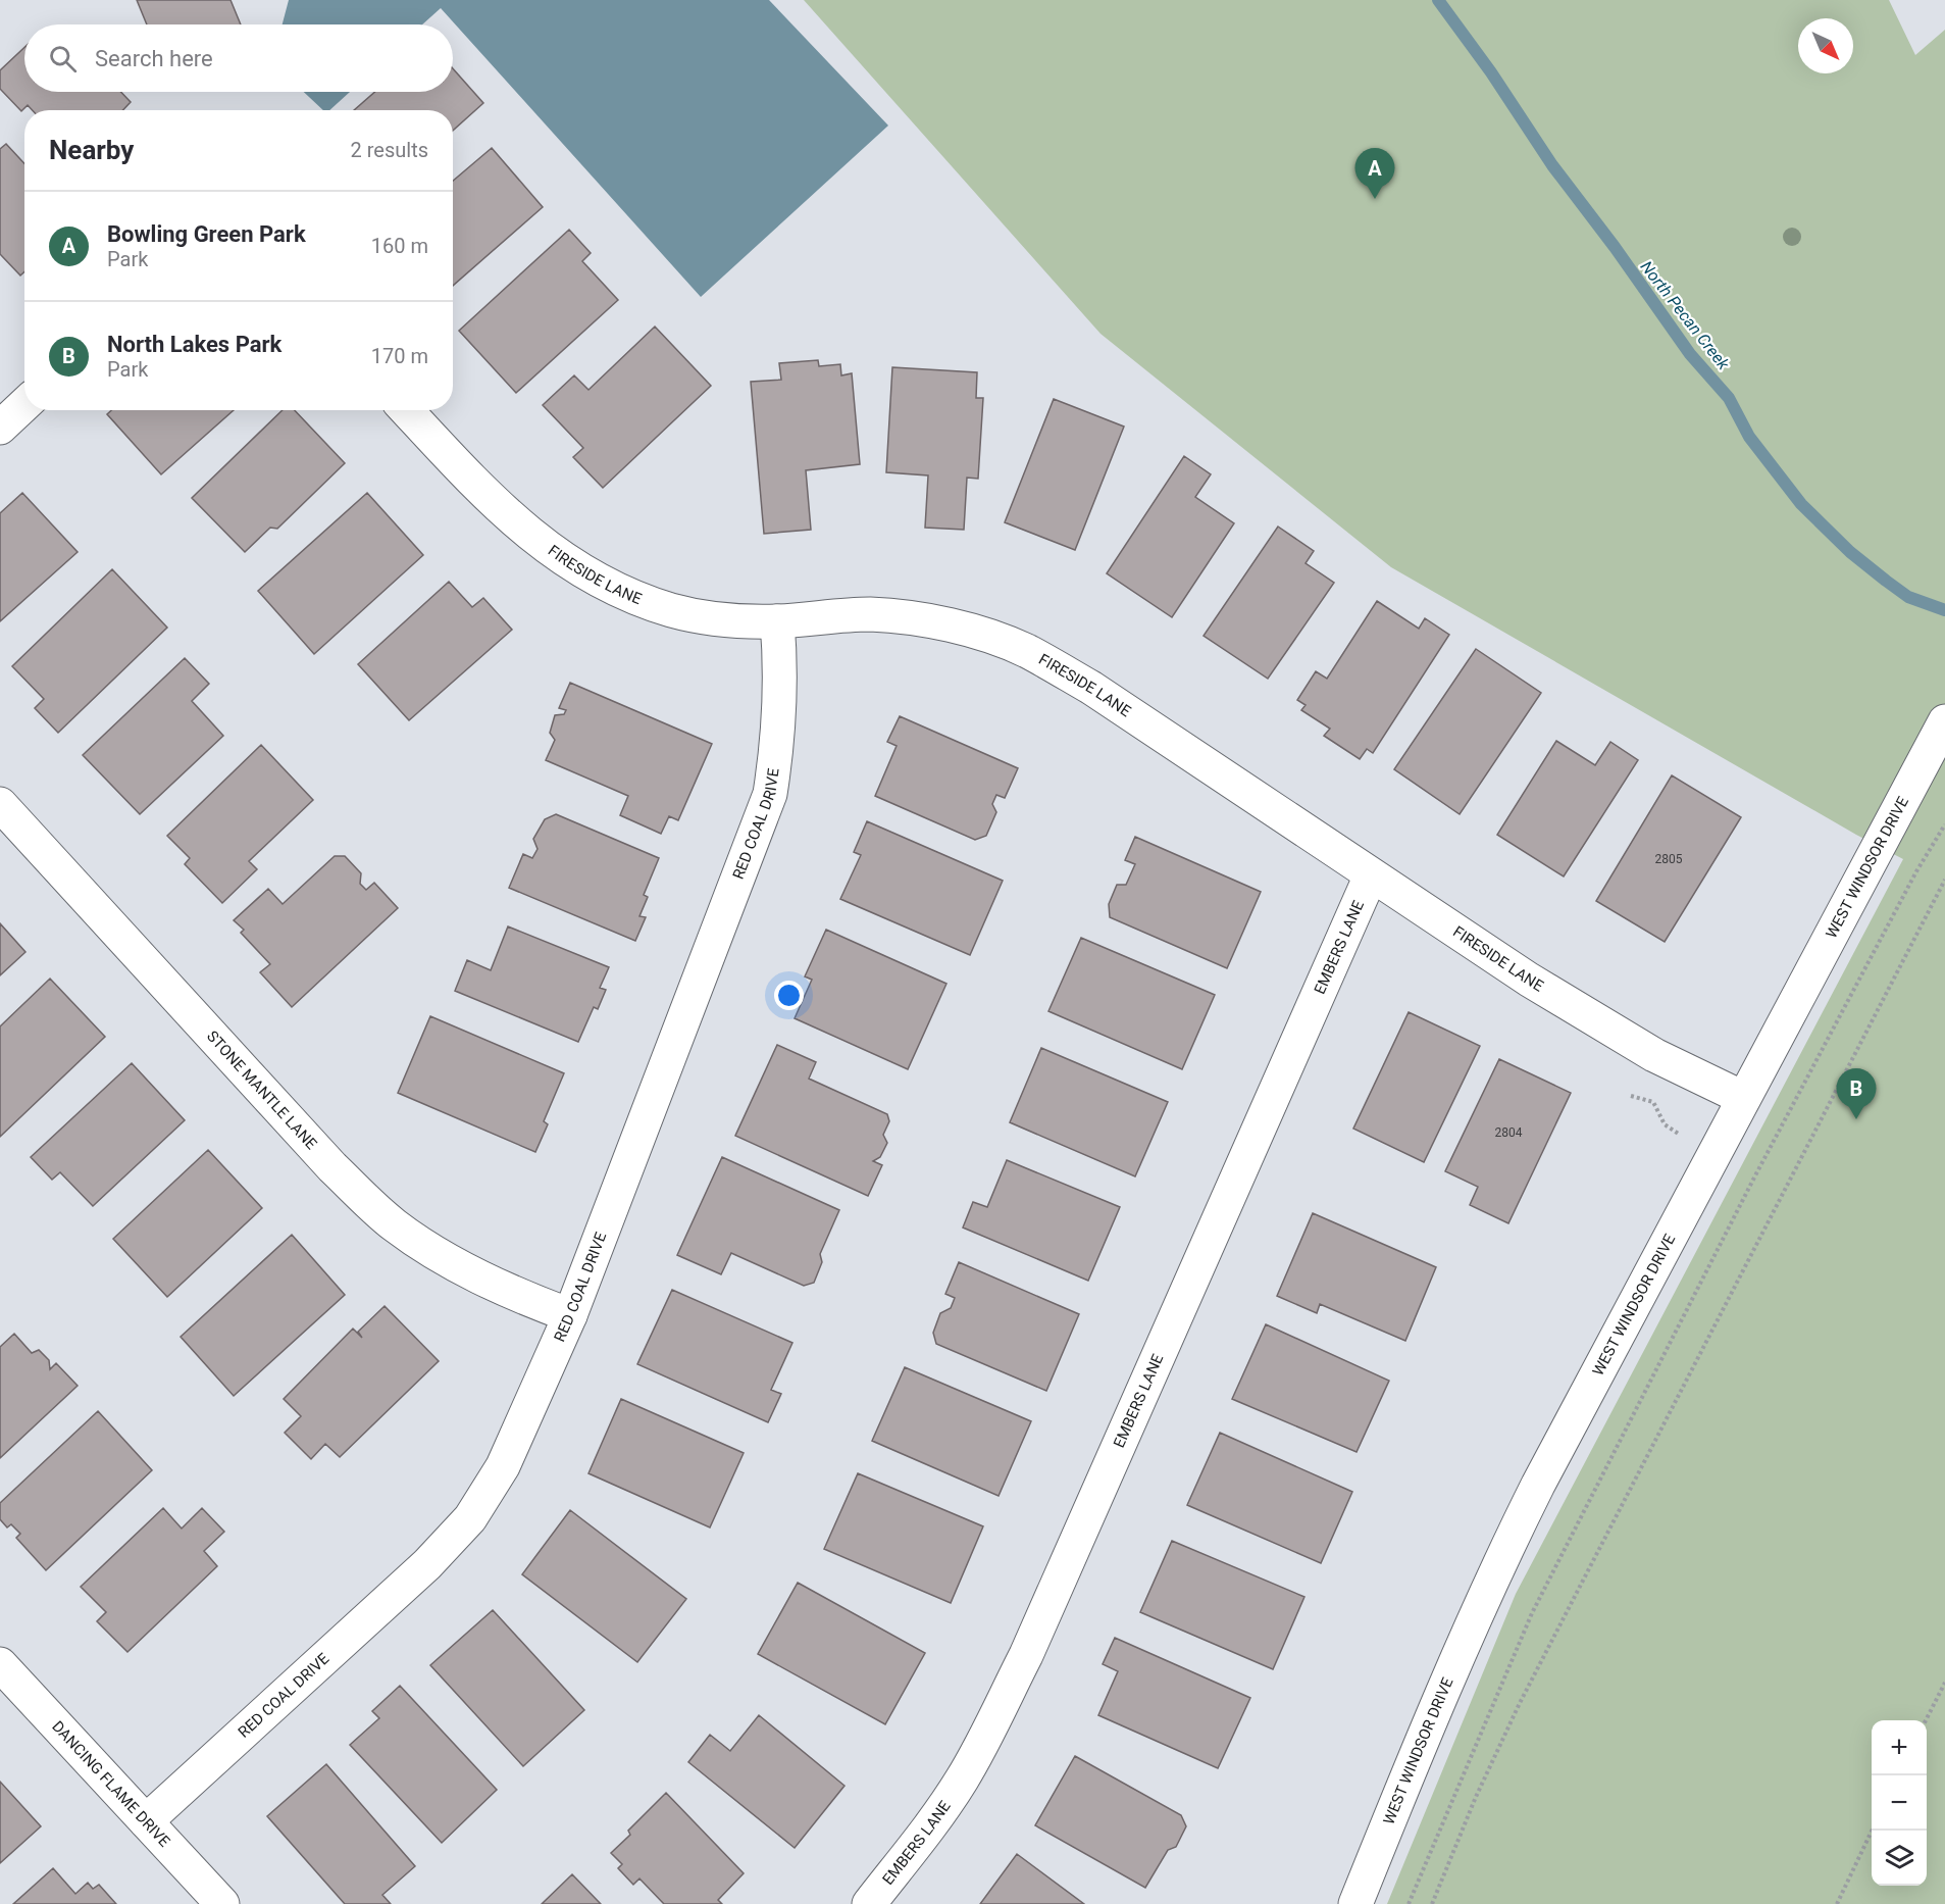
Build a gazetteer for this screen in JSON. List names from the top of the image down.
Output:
{
  "streets": {
    "street": [
      "FIRESIDE LANE",
      "RED COAL DRIVE",
      "WEST WINDSOR DRIVE",
      "EMBERS LANE",
      "STONE MANTLE LANE",
      "DANCING FLAME DRIVE"
    ]
  },
  "crossings": [
    ["FIRESIDE LANE", "RED COAL DRIVE"],
    ["FIRESIDE LANE", "WEST WINDSOR DRIVE"],
    ["FIRESIDE LANE", "EMBERS LANE"],
    ["RED COAL DRIVE", "STONE MANTLE LANE"],
    ["RED COAL DRIVE", "DANCING FLAME DRIVE"]
  ],
  "water": ["North Pecan Creek"],
  "house_numbers": ["2805", "2804"],
  "north": "bottom right",
  "page": {
    "search": "Search here",
    "heading": ["Nearby", "2 results"],
    "pins": ["A", "B"],
    "list": [
      {
        "mark": "A",
        "name": "Bowling Green Park",
        "note": "Park",
        "value": "160 m"
      },
      {
        "mark": "B",
        "name": "North Lakes Park",
        "note": "Park",
        "value": "170 m"
      }
    ],
    "map_buttons": ["+", "−"]
  }
}
